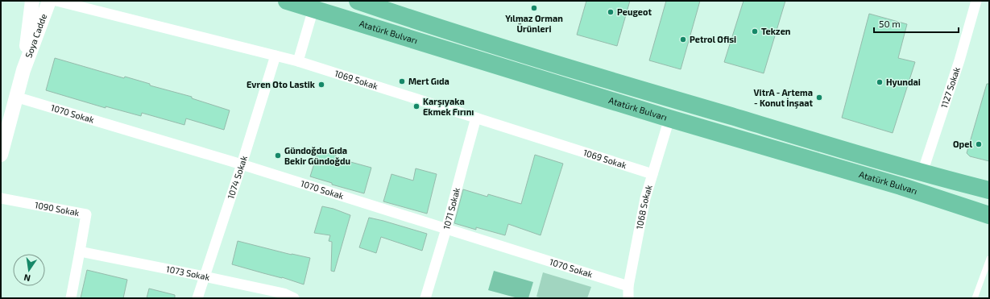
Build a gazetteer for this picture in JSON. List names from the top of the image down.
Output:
{
  "streets": {
    "highway": ["Atatürk Bulvarı"],
    "main road": ["Soya Cadde"],
    "street": [
      "1069 Sokak",
      "1127 Sokak",
      "1070 Sokak",
      "1074 Sokak",
      "1071 Sokak",
      "1068 Sokak",
      "1090 Sokak",
      "1073 Sokak"
    ]
  },
  "crossings": [
    ["Atatürk Bulvarı", "1127 Sokak"],
    ["Atatürk Bulvarı", "1068 Sokak"],
    ["Soya Cadde", "1070 Sokak"],
    ["1069 Sokak", "1074 Sokak"],
    ["1069 Sokak", "1071 Sokak"],
    ["1069 Sokak", "1068 Sokak"],
    ["1070 Sokak", "1074 Sokak"],
    ["1070 Sokak", "1071 Sokak"],
    ["1070 Sokak", "1068 Sokak"],
    ["1074 Sokak", "1073 Sokak"],
    ["1090 Sokak", "1073 Sokak"]
  ],
  "places": [
    "Yılmaz Orman Ürünleri",
    "Peugeot",
    "Tekzen",
    "Petrol Ofisi",
    "Mert Gıda",
    "Hyundai",
    "Evren Oto Lastik",
    "VitrA - Artema - Konut İnşaat",
    "Karşıyaka Ekmek Fırını",
    "Opel",
    "Gündoğdu Gıda Bekir Gündoğdu"
  ],
  "scale_bar": "50 m",
  "north": "bottom"
}
